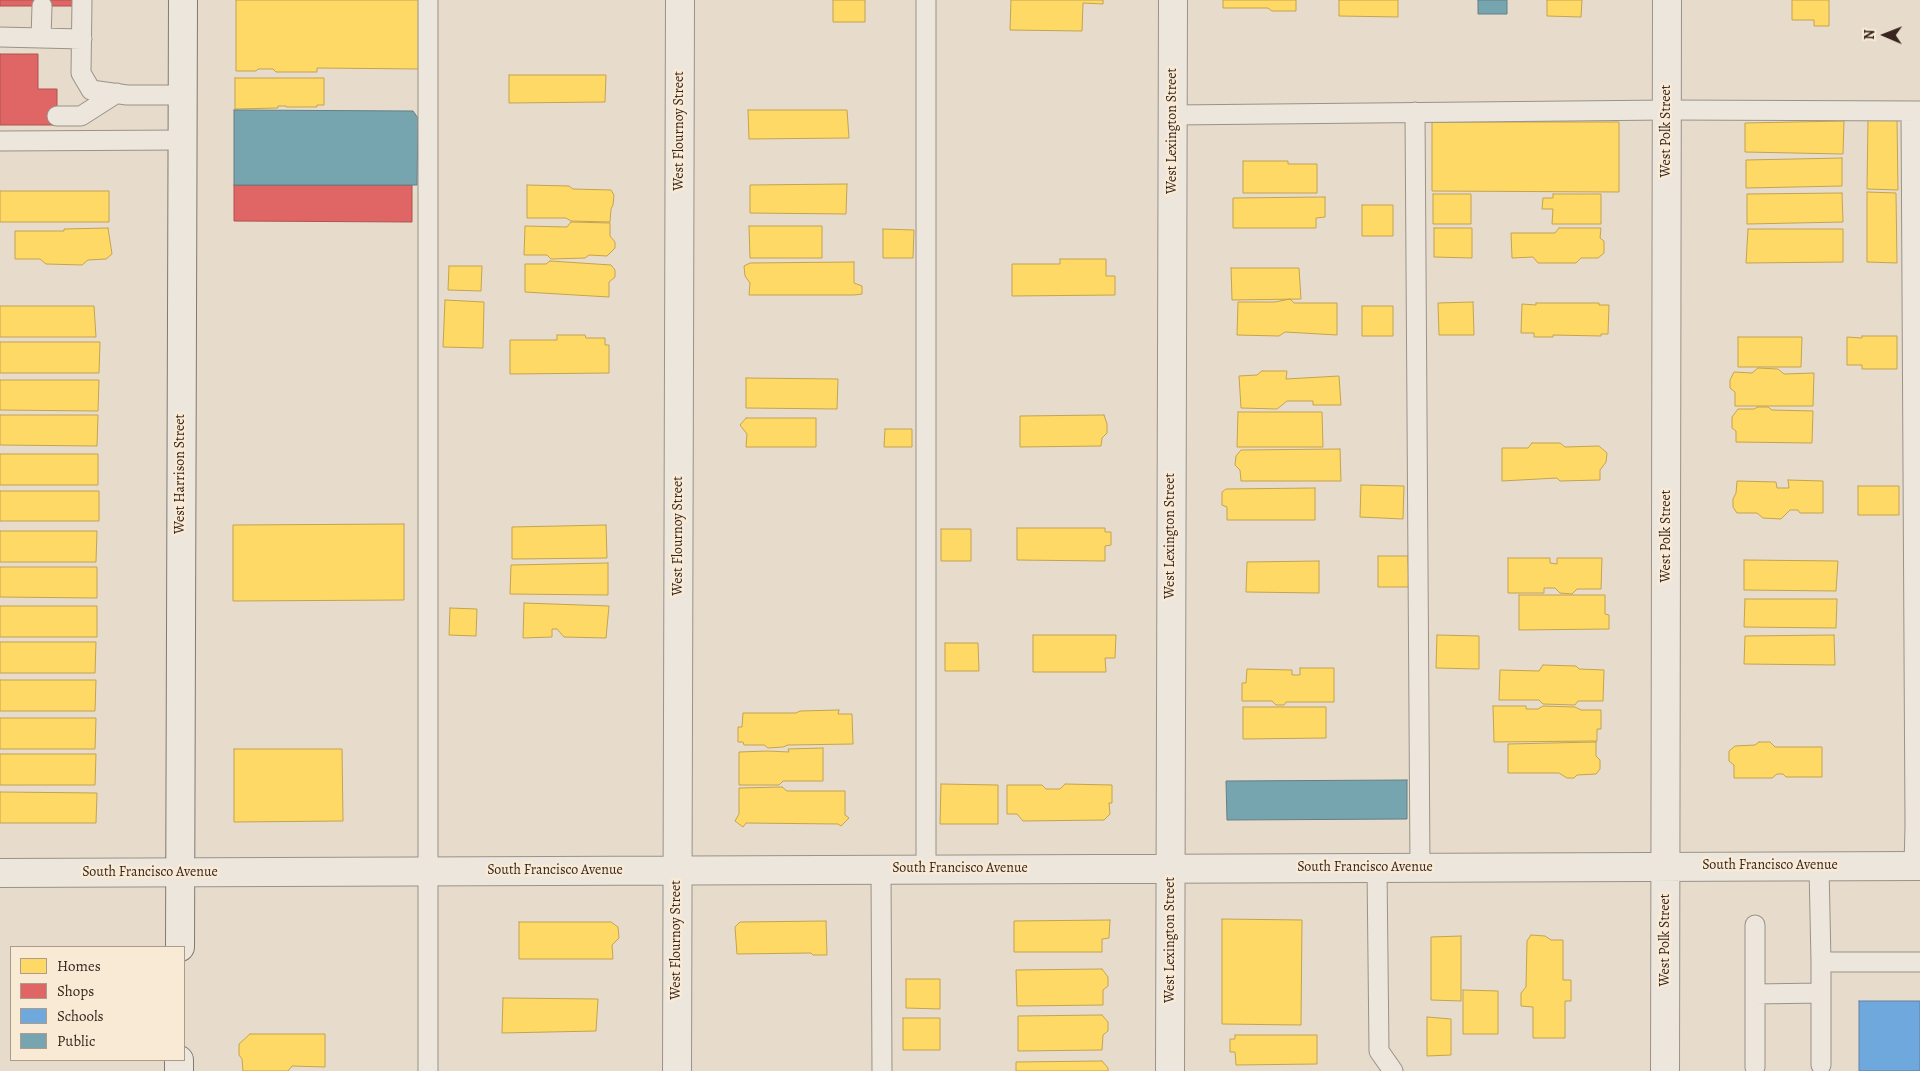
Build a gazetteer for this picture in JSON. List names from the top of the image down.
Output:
{
  "streets": {
    "street": [
      "West Flournoy Street",
      "West Lexington Street",
      "West Polk Street",
      "West Harrison Street",
      "South Francisco Avenue"
    ]
  },
  "crossings": [
    ["West Flournoy Street", "South Francisco Avenue"],
    ["West Lexington Street", "South Francisco Avenue"],
    ["West Polk Street", "South Francisco Avenue"],
    ["West Harrison Street", "South Francisco Avenue"]
  ],
  "legend": [
    "Homes",
    "Shops",
    "Schools",
    "Public"
  ],
  "north": "left"
}
